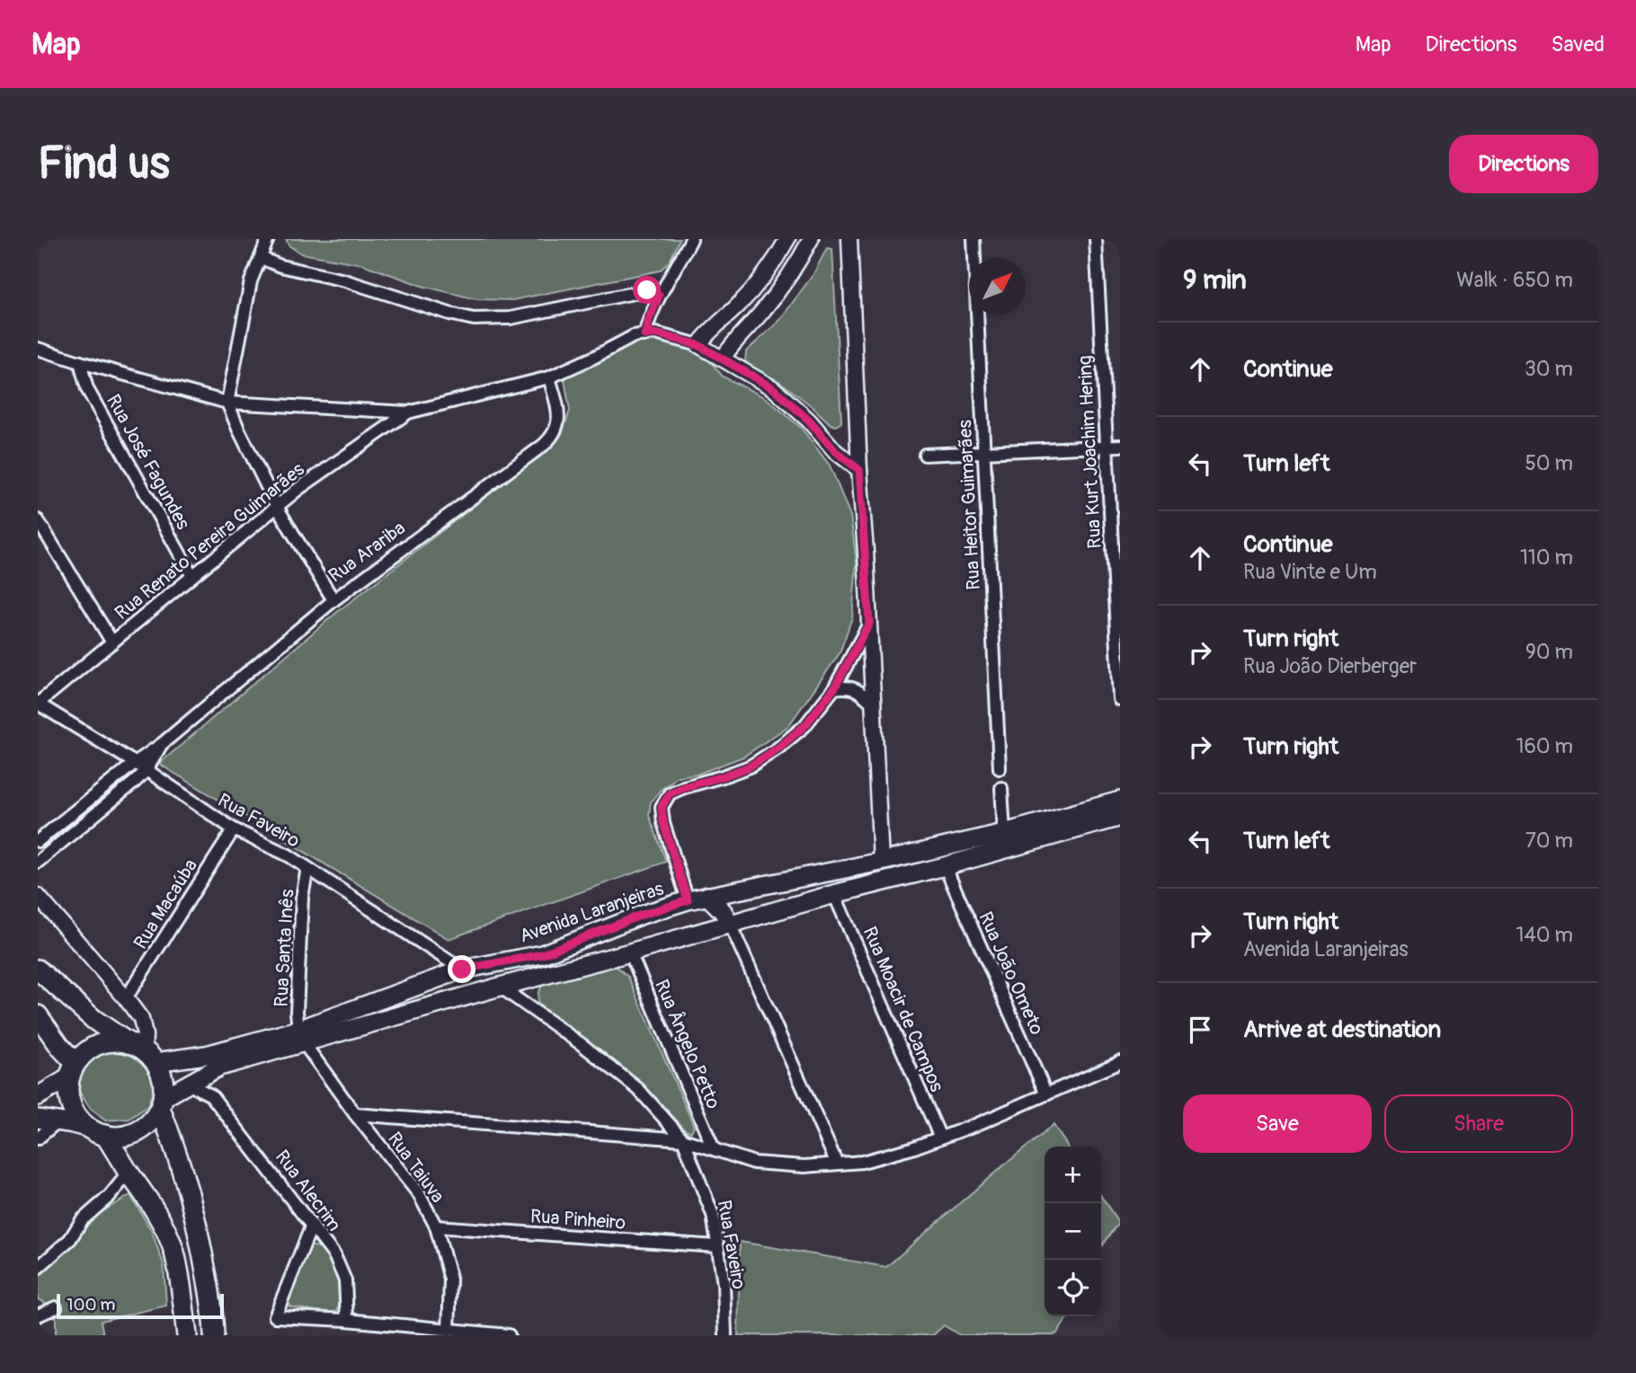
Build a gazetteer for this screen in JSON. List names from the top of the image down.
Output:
{
  "streets": {
    "main road": ["Avenida Laranjeiras"],
    "street": [
      "Rua Kurt Joachim Hering",
      "Rua José Fagundes",
      "Rua Heitor Guimarães",
      "Rua Renato Pereira Guimarães",
      "Rua Arariba",
      "Rua Faveiro",
      "Rua Macaúba",
      "Rua Santa Inês",
      "Rua João Ometo",
      "Rua Moacir de Campos",
      "Rua Ângelo Petto",
      "Rua Taiuva",
      "Rua Alecrim",
      "Rua Pinheiro"
    ]
  },
  "crossings": [
    ["Rua José Fagundes", "Rua Renato Pereira Guimarães"],
    ["Rua Renato Pereira Guimarães", "Rua Faveiro"],
    ["Rua Arariba", "Rua Faveiro"],
    ["Rua Faveiro", "Rua Macaúba"],
    ["Rua Faveiro", "Avenida Laranjeiras"],
    ["Rua Faveiro", "Rua Santa Inês"],
    ["Rua Faveiro", "Rua Pinheiro"],
    ["Avenida Laranjeiras", "Rua Santa Inês"],
    ["Avenida Laranjeiras", "Rua João Ometo"],
    ["Avenida Laranjeiras", "Rua Moacir de Campos"],
    ["Avenida Laranjeiras", "Rua Ângelo Petto"],
    ["Avenida Laranjeiras", "Rua Taiuva"],
    ["Avenida Laranjeiras", "Rua Alecrim"],
    ["Rua Santa Inês", "Rua Taiuva"],
    ["Rua Taiuva", "Rua Pinheiro"]
  ],
  "scale_bar": "100 m",
  "north": "top right",
  "page": {
    "header": "Map",
    "nav": ["Map", "Directions", "Saved"],
    "buttons": [
      "Directions",
      ["Save", "Share"]
    ],
    "title": "Find us",
    "heading": ["9 min", "Walk · 650 m"],
    "list": [
      ["Continue", "30 m"],
      ["Turn left", "50 m"],
      ["Continue", "Rua Vinte e Um", "110 m"],
      ["Turn right", "Rua João Dierberger", "90 m"],
      ["Turn right", "160 m"],
      ["Turn left", "70 m"],
      ["Turn right", "Avenida Laranjeiras", "140 m"],
      "Arrive at destination"
    ],
    "map_buttons": ["+", "−"],
    "scale": "100 m"
  }
}
